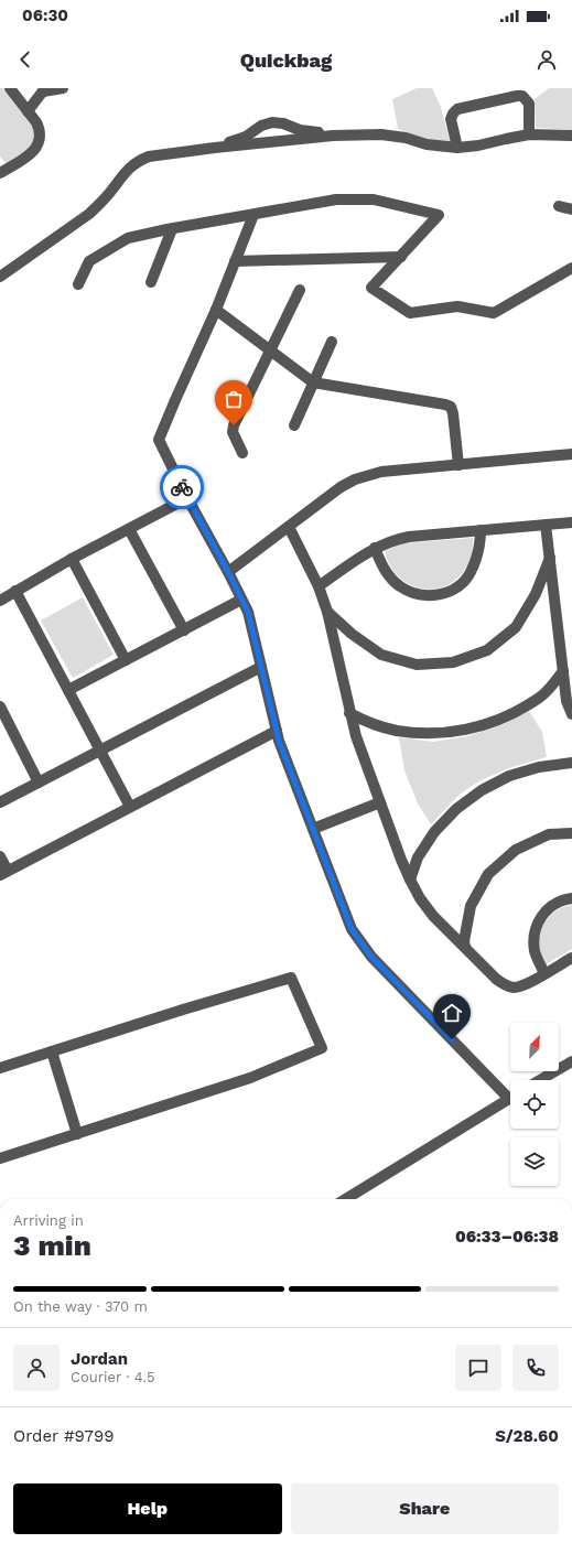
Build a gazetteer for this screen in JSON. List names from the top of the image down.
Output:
{
  "north": "top right",
  "page": {
    "status": "06:30",
    "header": "Quickbag",
    "heading": ["3 min", "Arriving in", "06:33–06:38"],
    "panel": [
      "Jordan",
      "Courier · 4.5",
      "Order #9799",
      "S/28.60"
    ],
    "bar": "On the way · 370 m",
    "buttons": ["Help", "Share"]
  }
}
